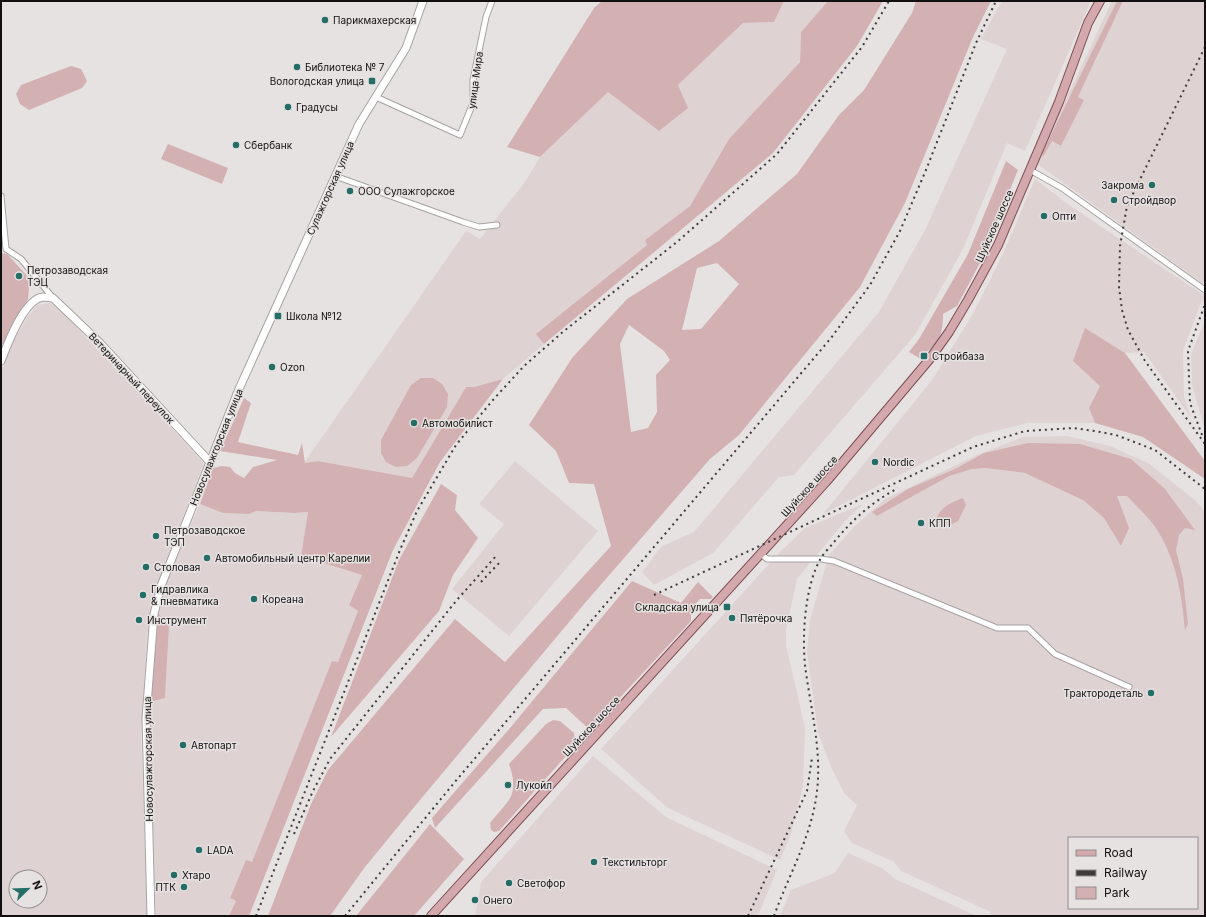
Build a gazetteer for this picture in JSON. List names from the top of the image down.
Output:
{
  "streets": {
    "main road": [
      "Сулажгорская улица",
      "Шуйское шоссе",
      "Ветеринарный переулок",
      "Новосулажгорская улица"
    ],
    "street": ["улица Мира"]
  },
  "crossings": [
    ["улица Мира", "Сулажгорская улица"],
    ["Сулажгорская улица", "Новосулажгорская улица"],
    ["Ветеринарный переулок", "Новосулажгорская улица"]
  ],
  "places": {
    "other": [
      "Парикмахерская",
      "Библиотека № 7",
      "Градусы",
      "Сбербанк",
      "Закрома",
      "ООО Сулажгорское",
      "Стройдвор",
      "Опти",
      "Петрозаводская ТЭЦ",
      "Ozon",
      "Автомобилист",
      "Nordic",
      "КПП",
      "Петрозаводское ТЭП",
      "Автомобильный центр Карелии",
      "Столовая",
      "Гидравлика & пневматика",
      "Кореана",
      "Пятёрочка",
      "Инструмент",
      "Трактородеталь",
      "Автопарт",
      "Лукойл",
      "LADA",
      "Текстильторг",
      "Хтаро",
      "Светофор",
      "ПТК",
      "Онего"
    ],
    "transit": [
      "Вологодская улица",
      "Школа №12",
      "Стройбаза",
      "Складская улица"
    ]
  },
  "legend": ["Road", "Railway", "Park"],
  "north": "top right"
}
